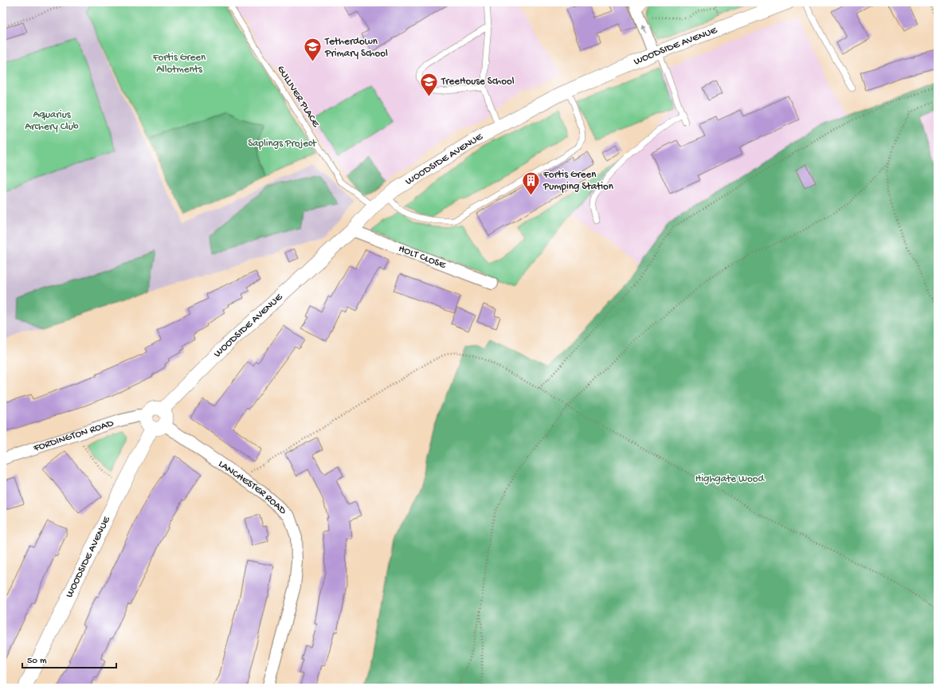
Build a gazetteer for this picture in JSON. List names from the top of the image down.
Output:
{
  "streets": {
    "street": [
      "WOODSIDE AVENUE",
      "HOLT CLOSE",
      "FORDINGTON ROAD",
      "LANCHESTER ROAD"
    ],
    "lane": ["GULLIVER PLACE"]
  },
  "crossings": [
    ["WOODSIDE AVENUE", "GULLIVER PLACE"],
    ["WOODSIDE AVENUE", "HOLT CLOSE"],
    ["WOODSIDE AVENUE", "FORDINGTON ROAD"],
    ["WOODSIDE AVENUE", "LANCHESTER ROAD"],
    ["FORDINGTON ROAD", "LANCHESTER ROAD"]
  ],
  "parks": [
    "Fortis Green Allotments",
    "Aquarius Archery Club",
    "Saplings Project",
    "Highgate Wood"
  ],
  "places": {
    "school or university": ["Tetherdown Primary School", "TreeHouse School"],
    "building": ["Fortis Green Pumping Station"]
  },
  "scale_bar": "50 m"
}
